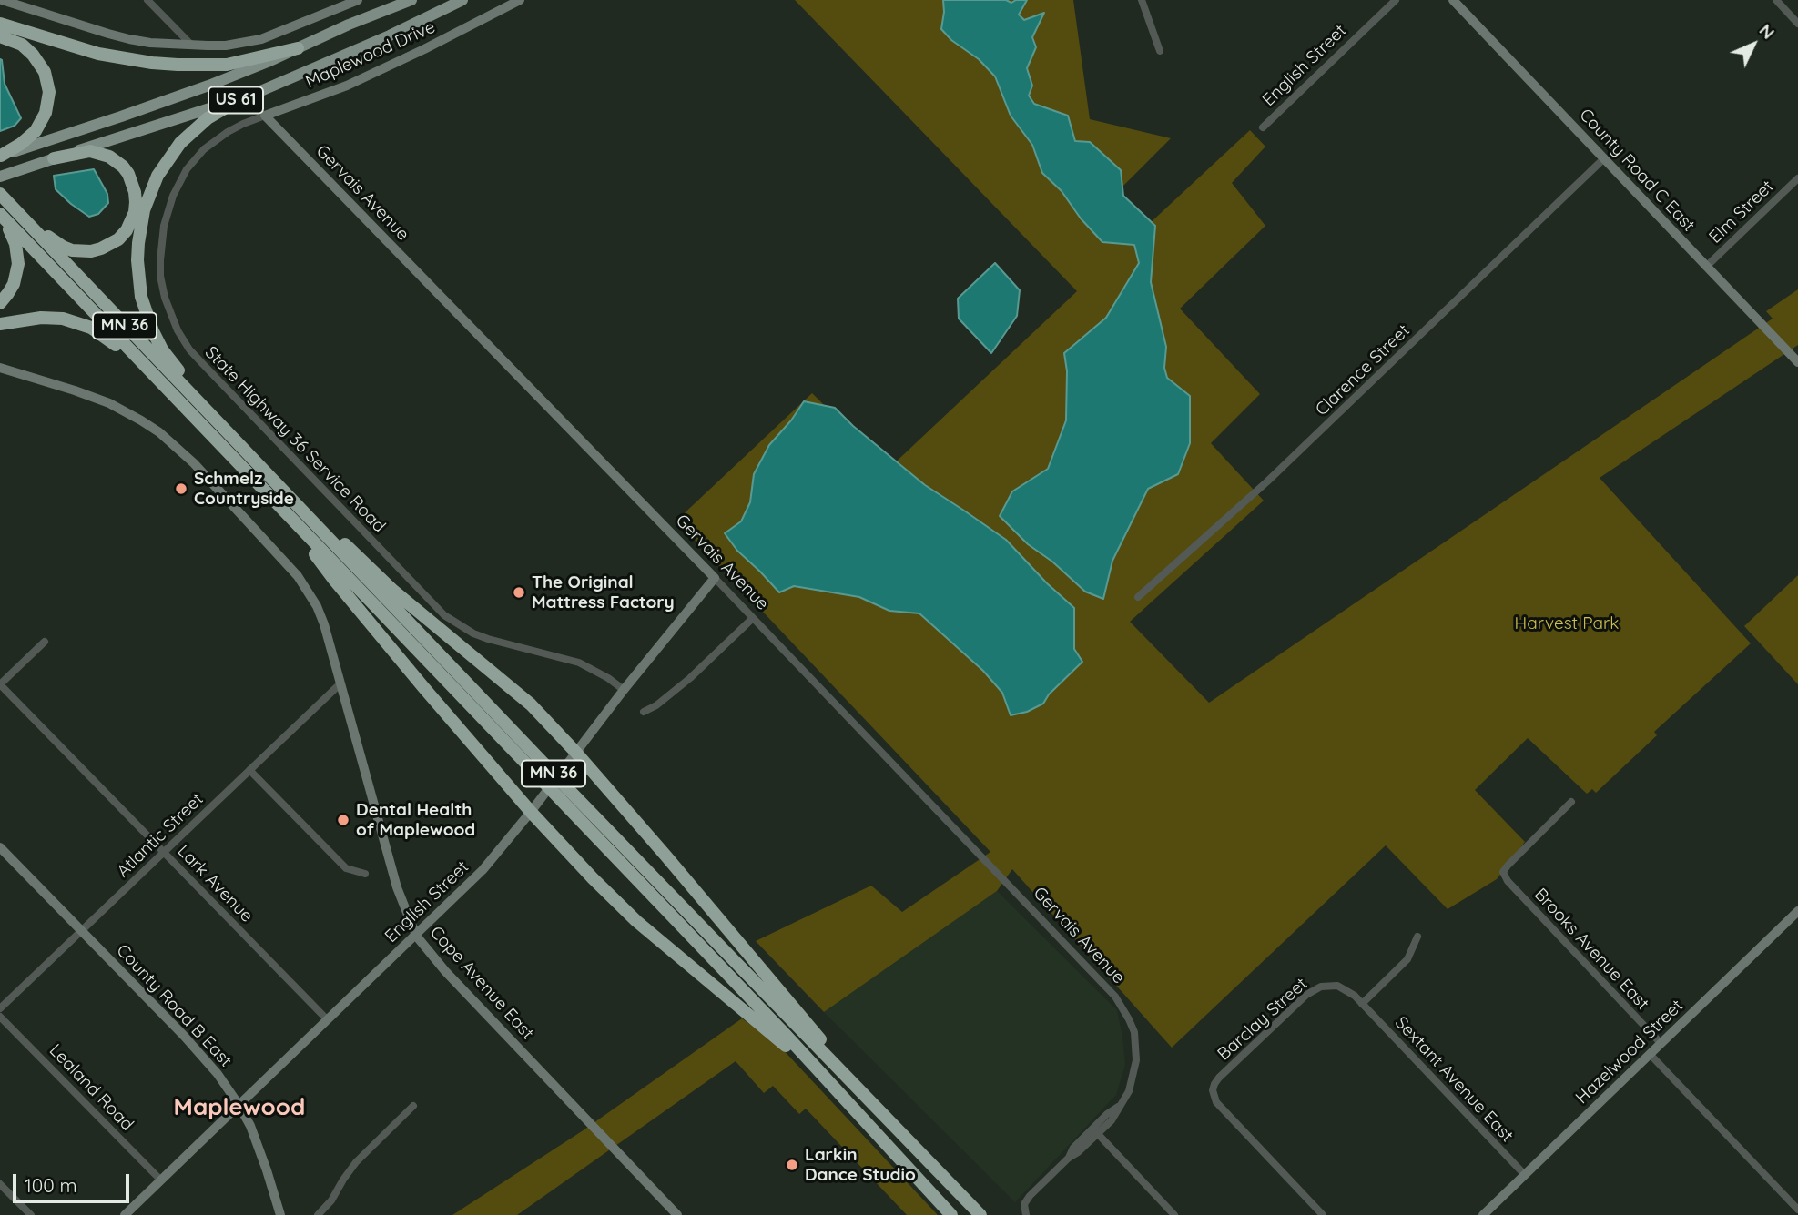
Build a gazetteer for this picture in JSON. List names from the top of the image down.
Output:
{
  "streets": {
    "highway": ["MN 36"],
    "main road": ["US 61"],
    "street": [
      "Maplewood Drive",
      "English Street",
      "County Road C East",
      "Gervais Avenue",
      "Elm Street",
      "Clarence Street",
      "State Highway 36 Service Road",
      "Atlantic Street",
      "Lark Avenue",
      "Brooks Avenue East",
      "Cope Avenue East",
      "County Road B East",
      "Barclay Street",
      "Hazelwood Street",
      "Sextant Avenue East",
      "Lealand Road"
    ]
  },
  "crossings": [
    ["Maplewood Drive", "Gervais Avenue"],
    ["Maplewood Drive", "State Highway 36 Service Road"],
    ["English Street", "Gervais Avenue"],
    ["English Street", "State Highway 36 Service Road"],
    ["English Street", "Lark Avenue"],
    ["English Street", "Cope Avenue East"],
    ["English Street", "County Road B East"],
    ["English Street", "Lealand Road"],
    ["County Road C East", "Elm Street"],
    ["County Road C East", "Clarence Street"],
    ["Gervais Avenue", "State Highway 36 Service Road"],
    ["Atlantic Street", "Lark Avenue"],
    ["Atlantic Street", "Cope Avenue East"],
    ["Atlantic Street", "County Road B East"],
    ["Brooks Avenue East", "Hazelwood Street"],
    ["Barclay Street", "Sextant Avenue East"],
    ["Hazelwood Street", "Sextant Avenue East"]
  ],
  "districts": ["Maplewood"],
  "parks": ["Harvest Park"],
  "places": [
    "Schmelz Countryside",
    "The Original Mattress Factory",
    "Dental Health of Maplewood",
    "Larkin Dance Studio"
  ],
  "scale_bar": "100 m",
  "north": "top right"
}
